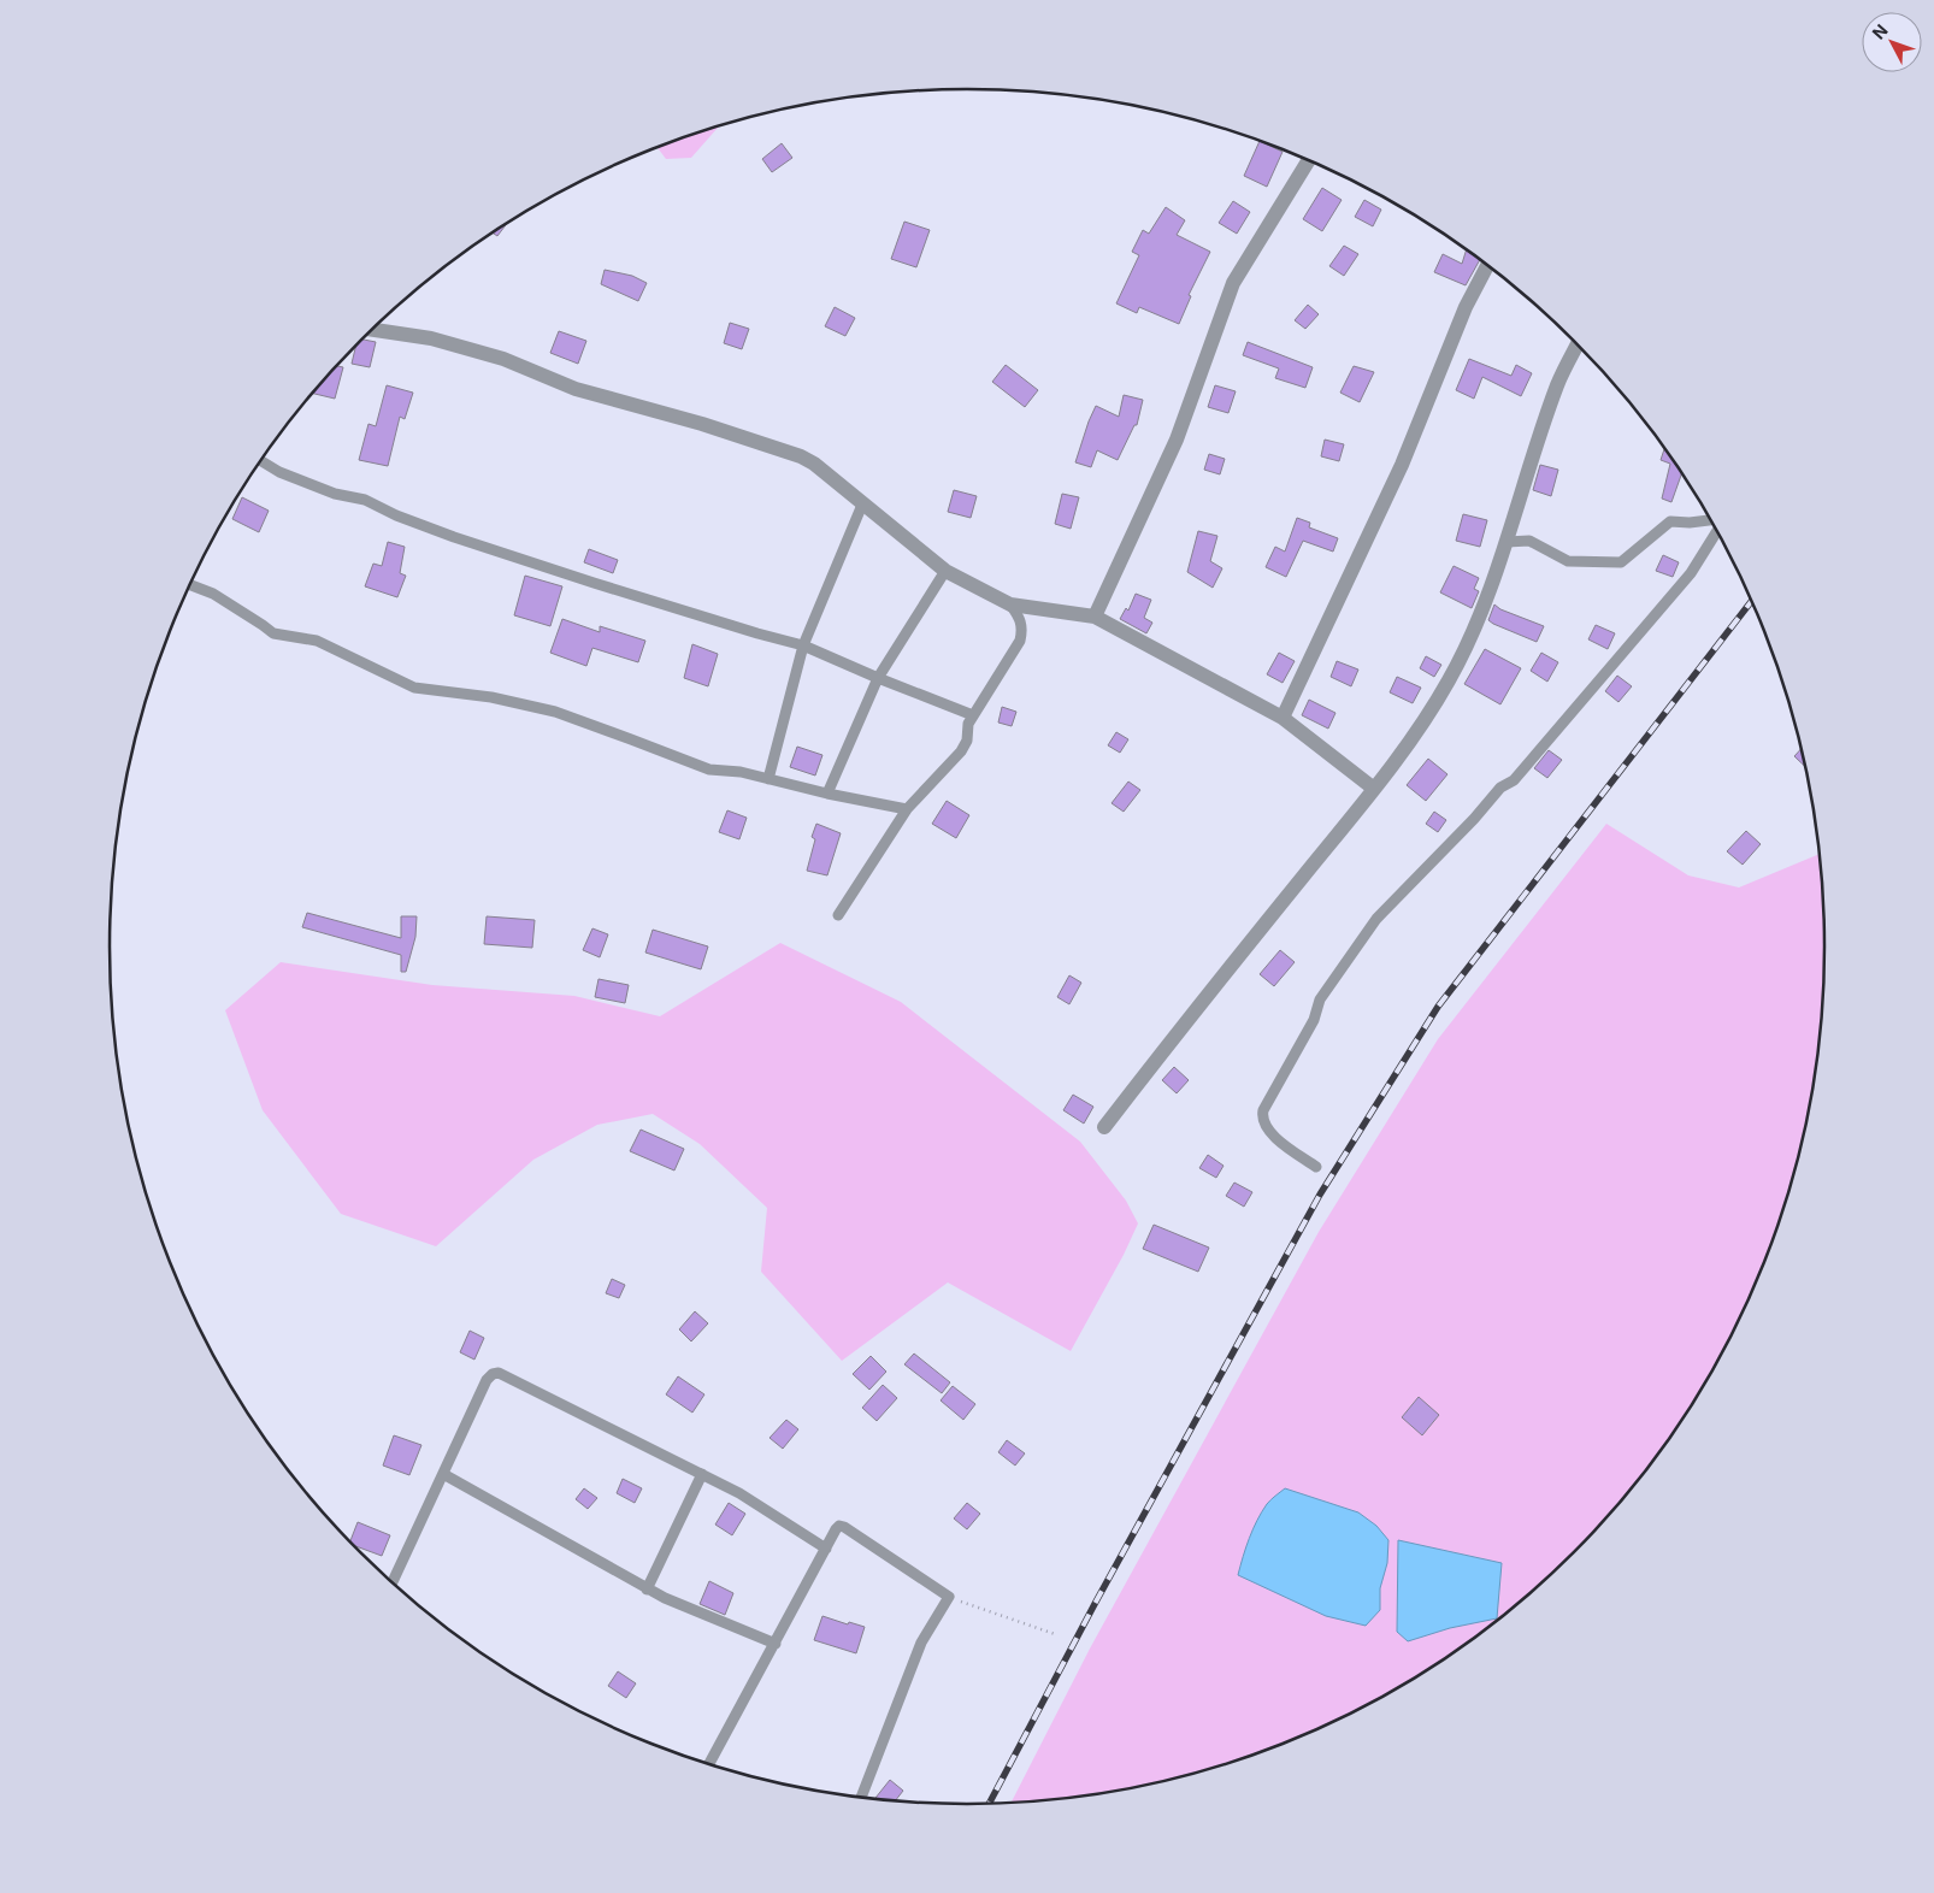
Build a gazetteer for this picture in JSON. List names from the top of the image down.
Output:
{
  "north": "top left"
}
